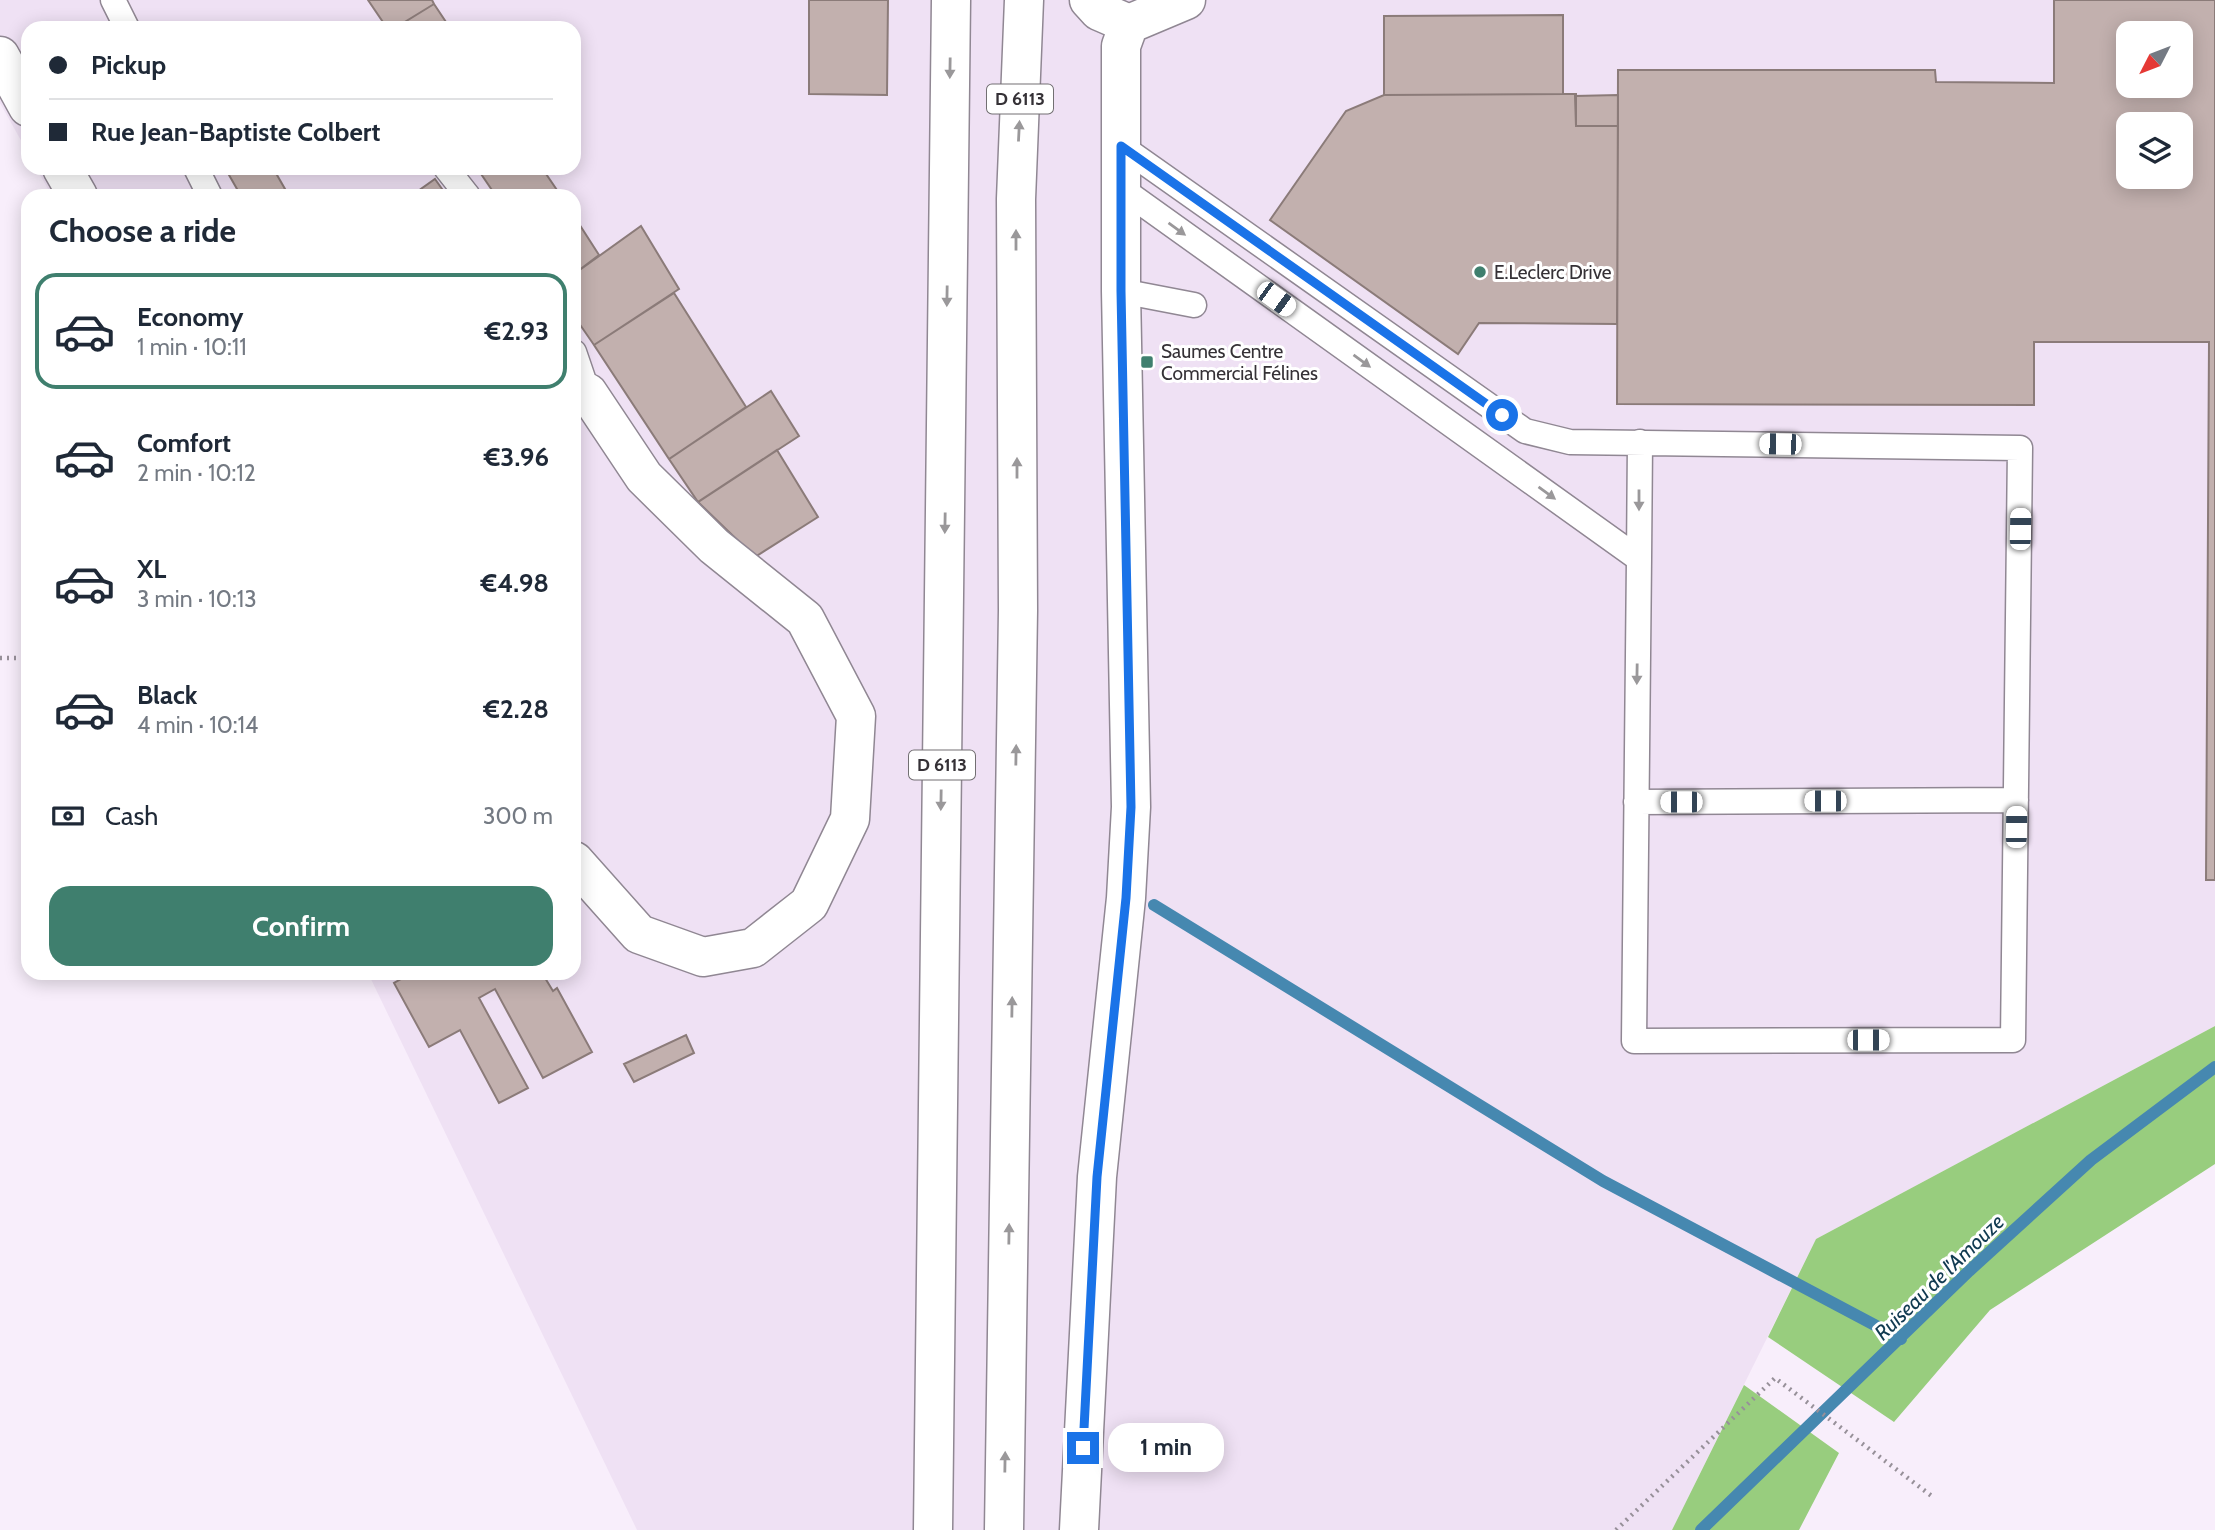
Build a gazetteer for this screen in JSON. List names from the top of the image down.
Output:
{
  "streets": {
    "main road": ["D 6113"]
  },
  "water": ["Ruiseau de l'Amouze"],
  "places": {
    "other": ["E.Leclerc Drive"],
    "transit": ["Saumes Centre Commercial Félines"]
  },
  "north": "bottom left",
  "page": {
    "banner": ["Pickup", "Rue Jean-Baptiste Colbert"],
    "heading": "Choose a ride",
    "list": [
      {
        "name": "Economy",
        "note": "1 min · 10:11",
        "value": "€2.93"
      },
      {
        "name": "Comfort",
        "note": "2 min · 10:12",
        "value": "€3.96"
      },
      {
        "name": "XL",
        "note": "3 min · 10:13",
        "value": "€4.98"
      },
      {
        "name": "Black",
        "note": "4 min · 10:14",
        "value": "€2.28"
      }
    ],
    "pay": ["Cash", "300 m"],
    "buttons": "Confirm",
    "bubble": "1 min"
  }
}
